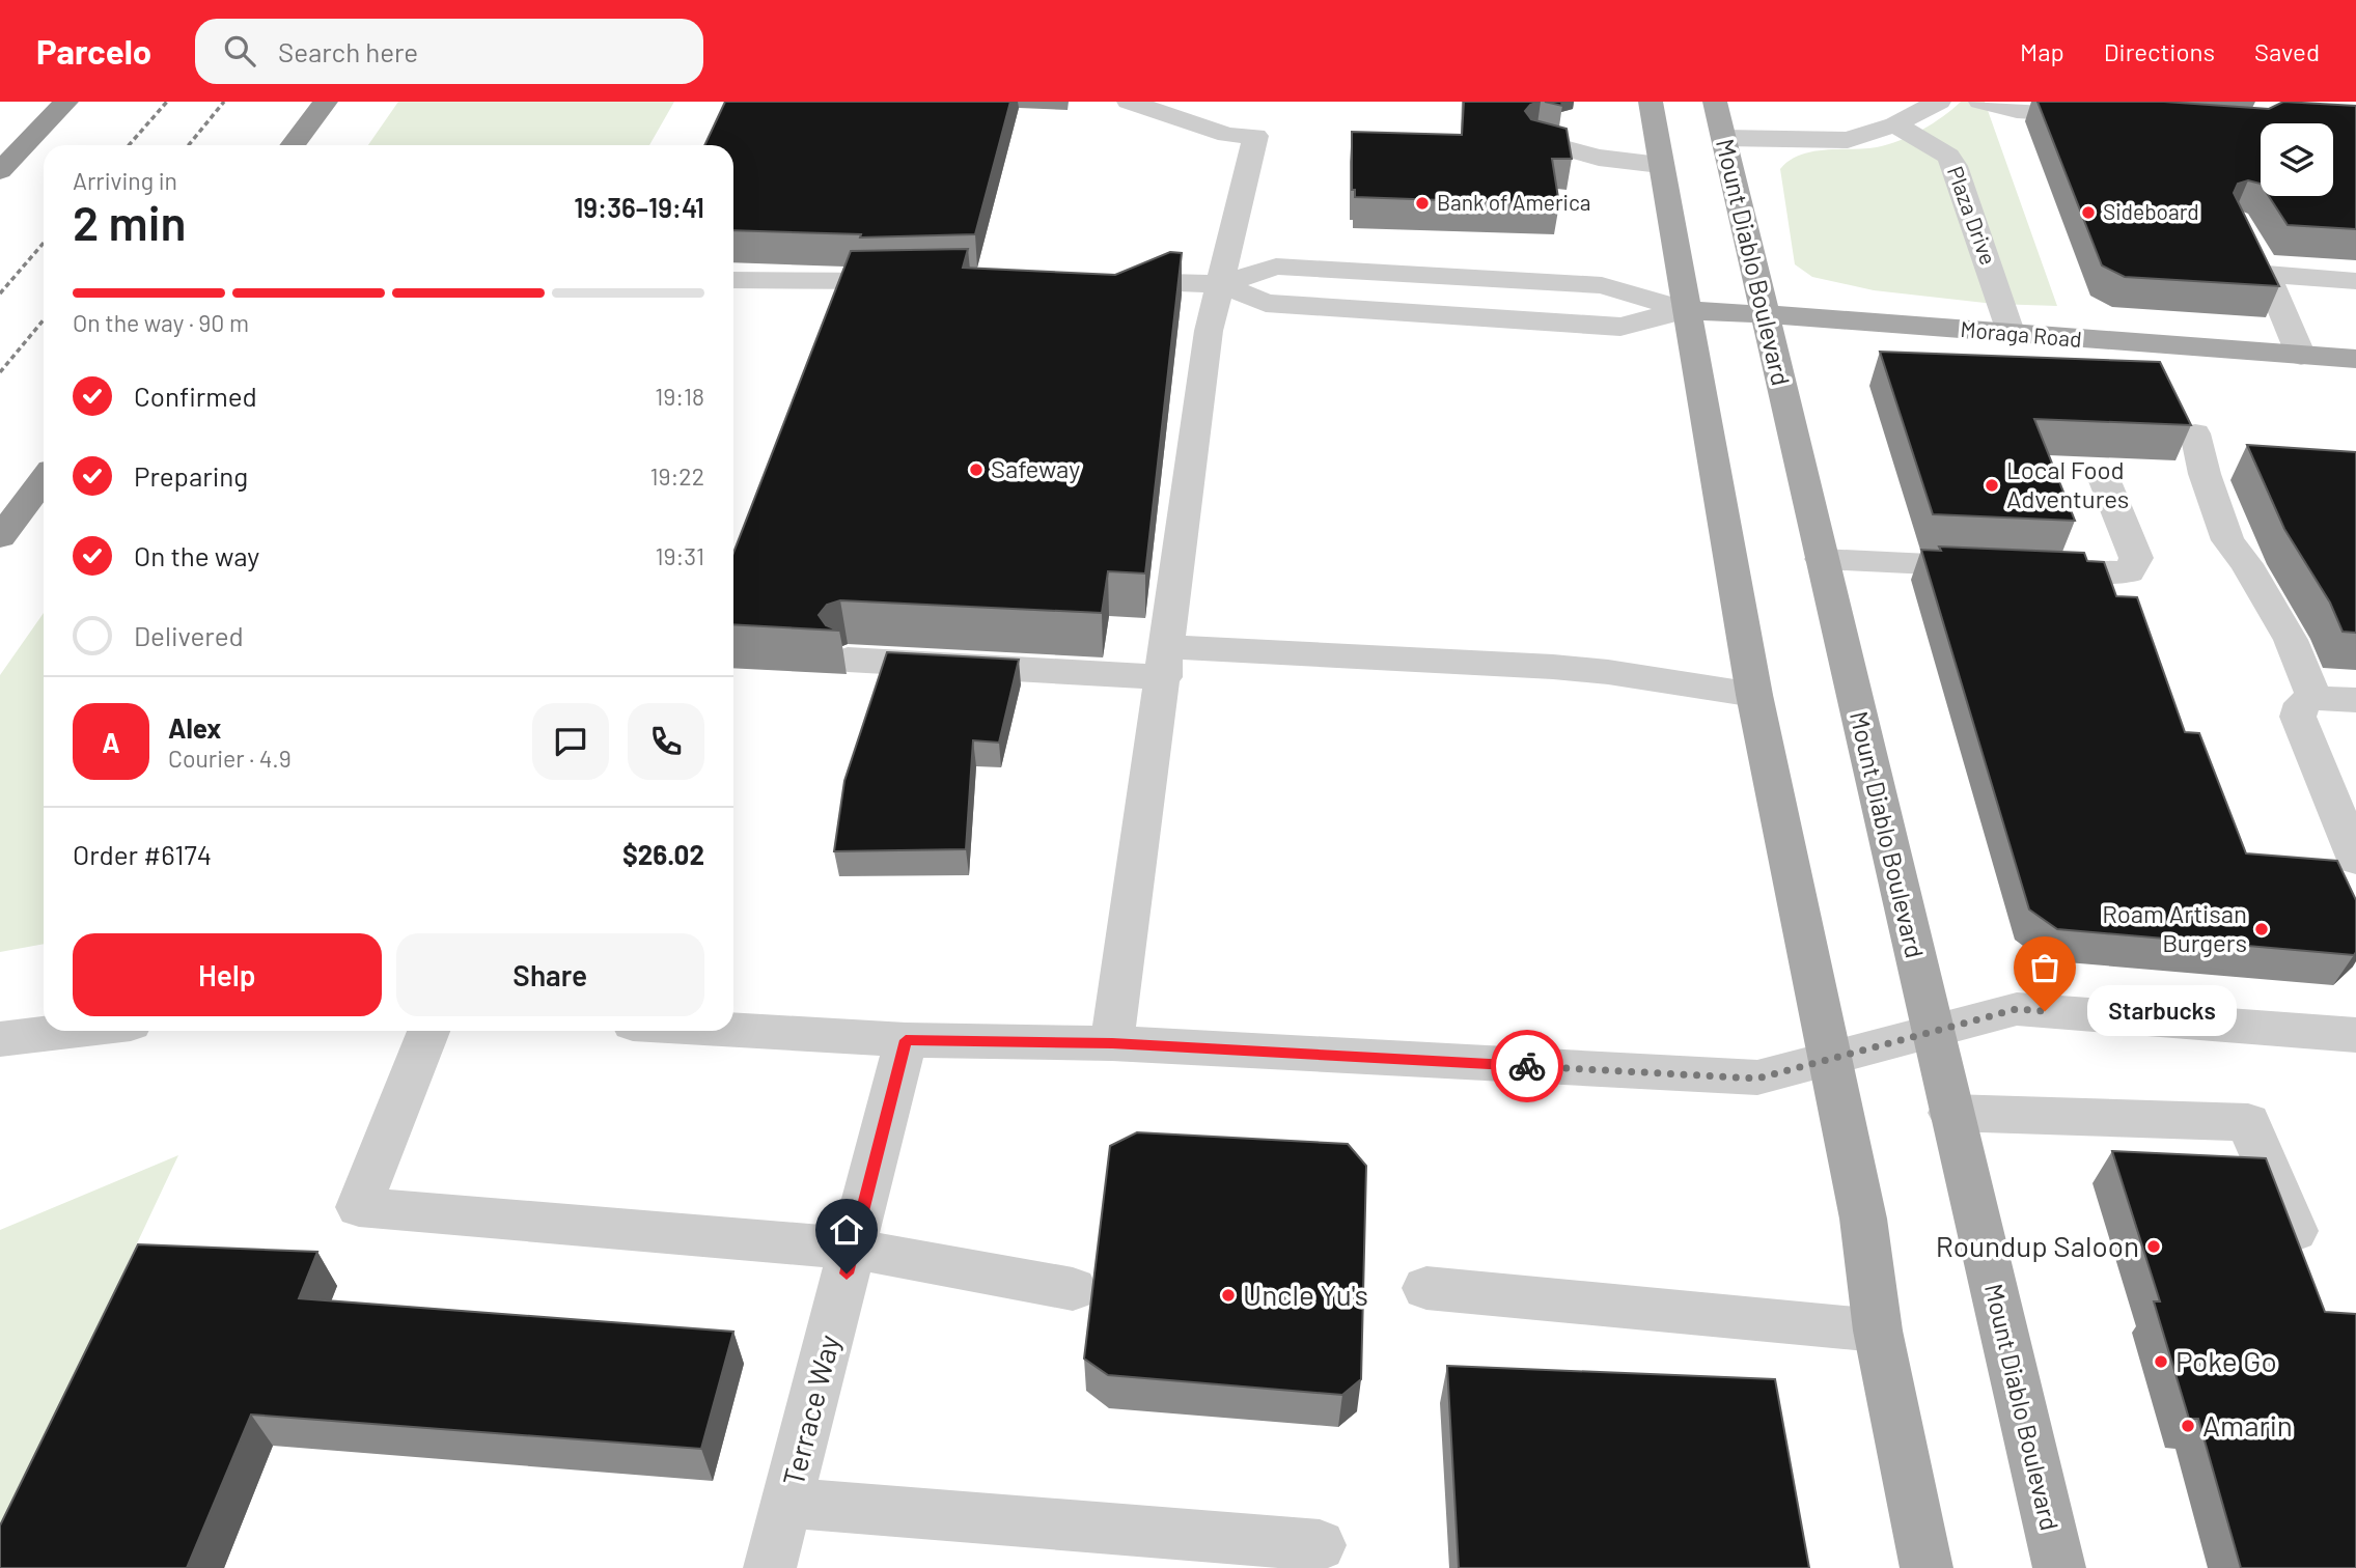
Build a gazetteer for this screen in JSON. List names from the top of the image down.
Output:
{
  "streets": {
    "main road": ["Mount Diablo Boulevard", "Moraga Road"],
    "street": ["Plaza Drive", "Terrace Way"]
  },
  "crossings": [
    ["Plaza Drive", "Moraga Road"],
    ["Mount Diablo Boulevard", "Moraga Road"]
  ],
  "places": [
    "Bank of America",
    "Sideboard",
    "Safeway",
    "Local Food Adventures",
    "Roam Artisan Burgers",
    "Starbucks",
    "Roundup Saloon",
    "Uncle Yu's",
    "Poke Go",
    "Amarin"
  ],
  "page": {
    "header": "Parcelo",
    "search": "Search here",
    "nav": ["Map", "Directions", "Saved"],
    "heading": ["2 min", "Arriving in", "19:36–19:41"],
    "panel": [
      "Alex",
      "Courier · 4.9",
      "Order #6174",
      "$26.02"
    ],
    "bar": "On the way · 90 m",
    "list": [
      ["Confirmed", "19:18"],
      ["Preparing", "19:22"],
      ["On the way", "19:31"],
      "Delivered"
    ],
    "round": "A",
    "buttons": ["Help", "Share"],
    "bubble": "Starbucks"
  }
}
